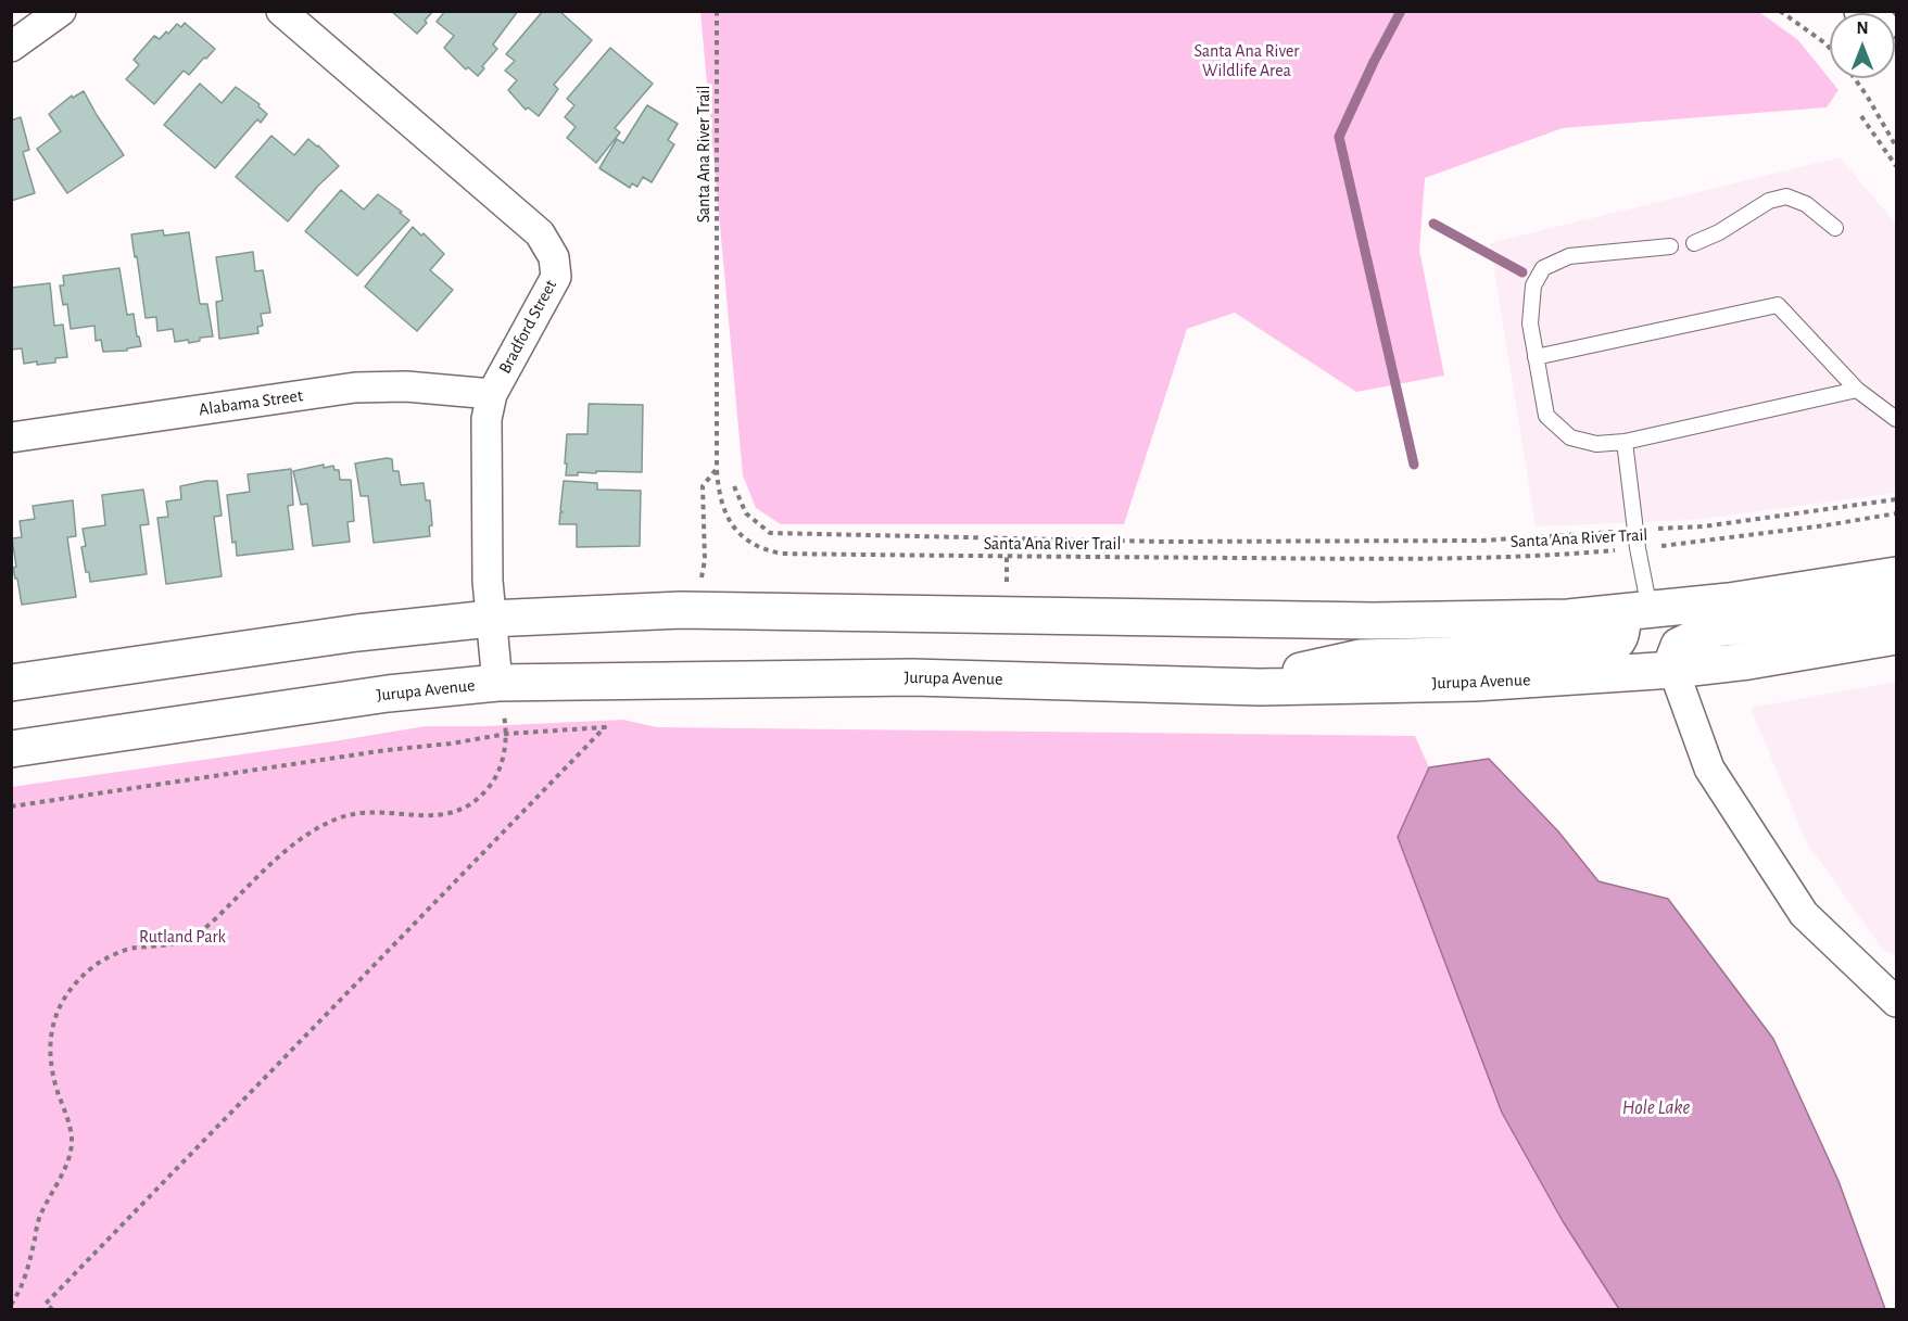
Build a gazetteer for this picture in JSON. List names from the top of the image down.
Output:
{
  "streets": {
    "main road": ["Jurupa Avenue"],
    "street": ["Bradford Street", "Alabama Street"],
    "path": ["Santa Ana River Trail"]
  },
  "crossings": [
    ["Bradford Street", "Alabama Street"],
    ["Bradford Street", "Jurupa Avenue"]
  ],
  "water": ["Hole Lake"],
  "parks": ["Santa Ana River Wildlife Area", "Rutland Park"],
  "north": "top"
}
